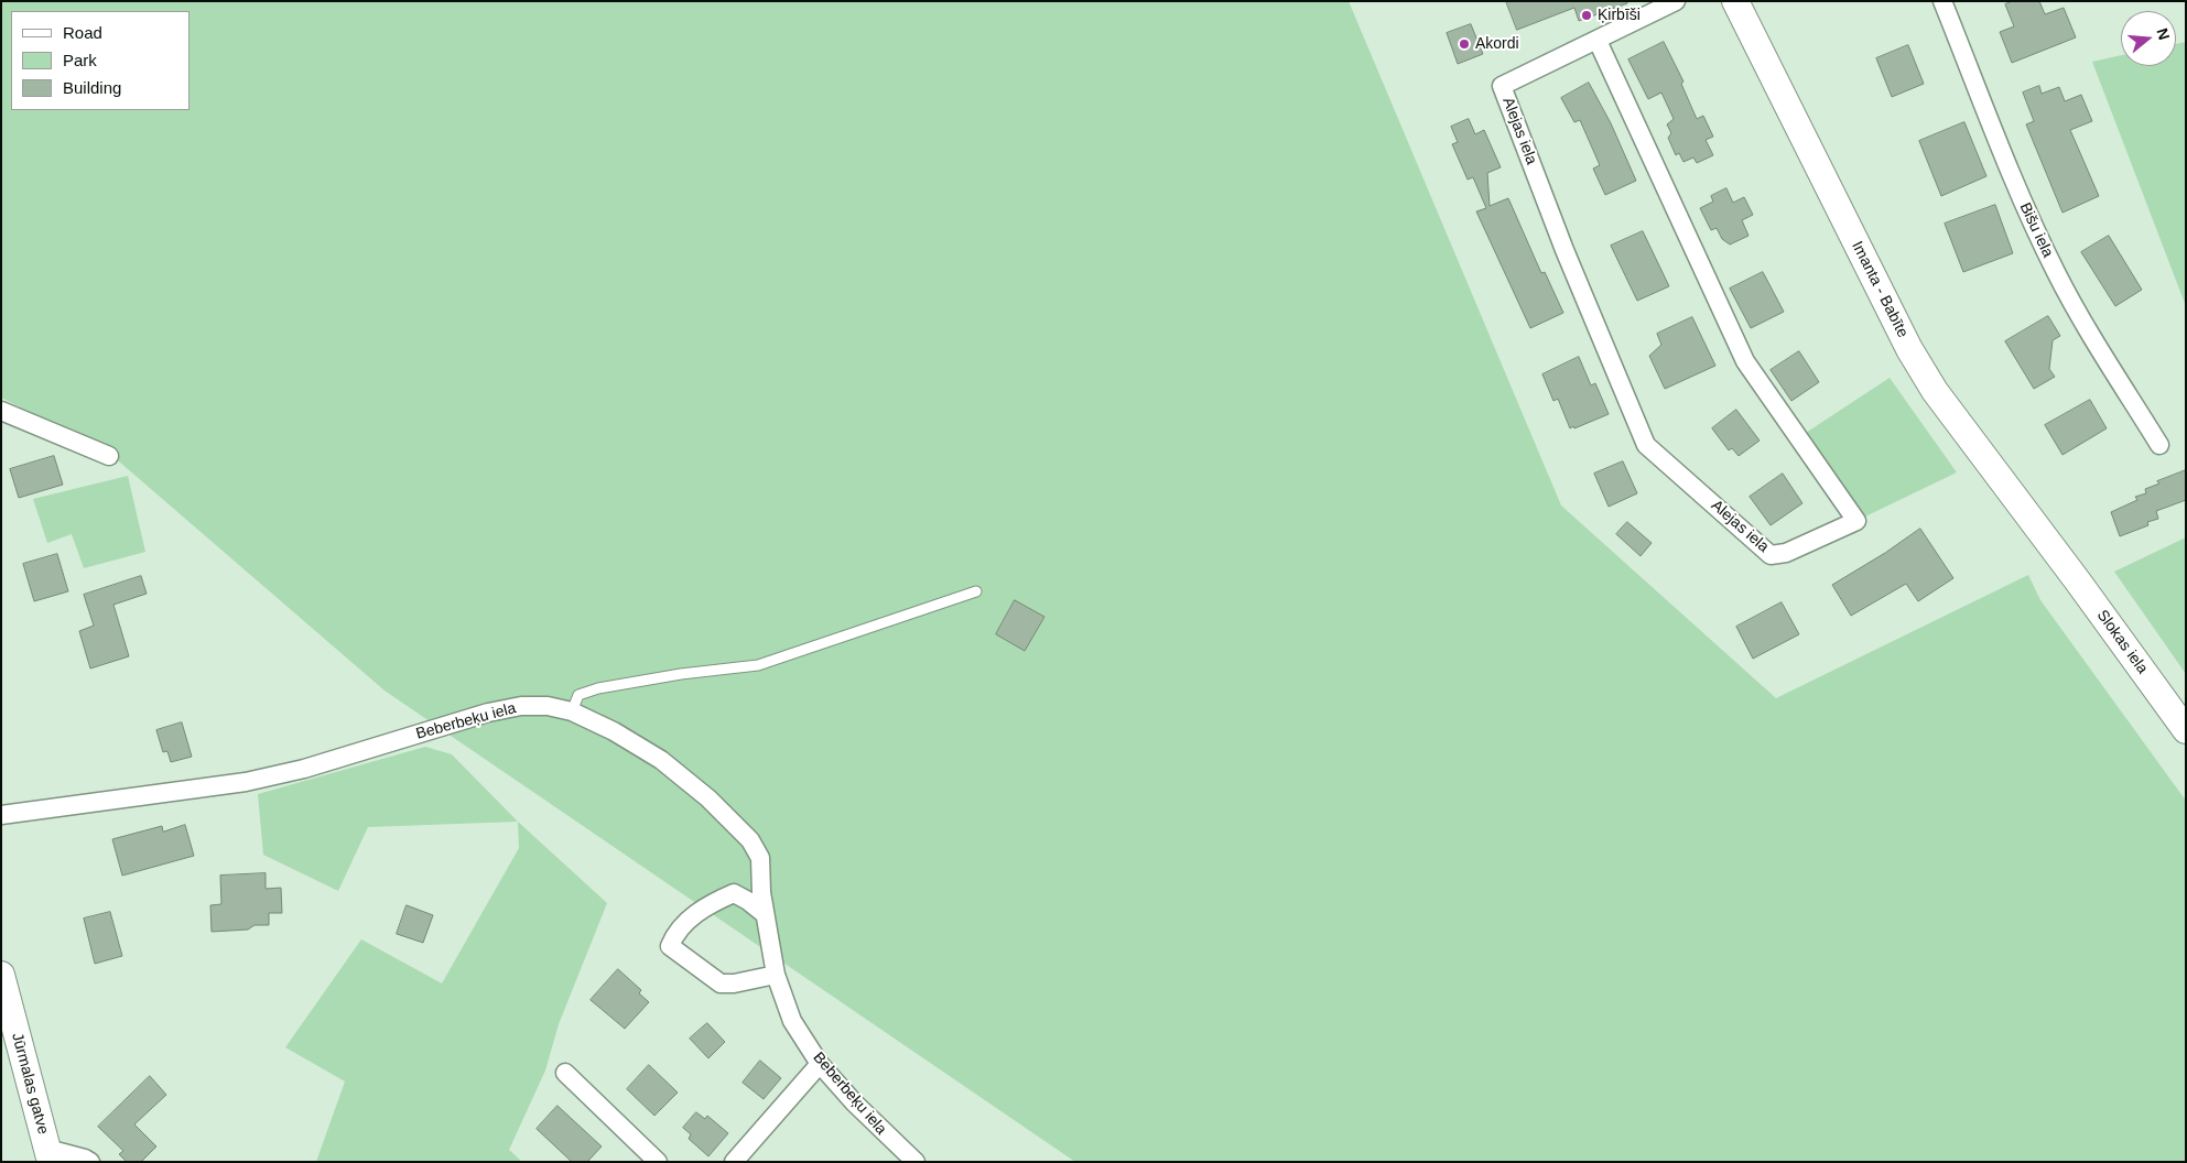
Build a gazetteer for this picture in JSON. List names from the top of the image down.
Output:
{
  "streets": {
    "main road": ["Imanta - Babīte", "Slokas iela", "Jūrmalas gatve"],
    "street": ["Alejas iela", "Bišu iela", "Beberbeķu iela"]
  },
  "crossings": [
    ["Imanta - Babīte", "Slokas iela"]
  ],
  "places": ["Ķirbīši", "Akordi"],
  "legend": ["Road", "Park", "Building"],
  "north": "right"
}
